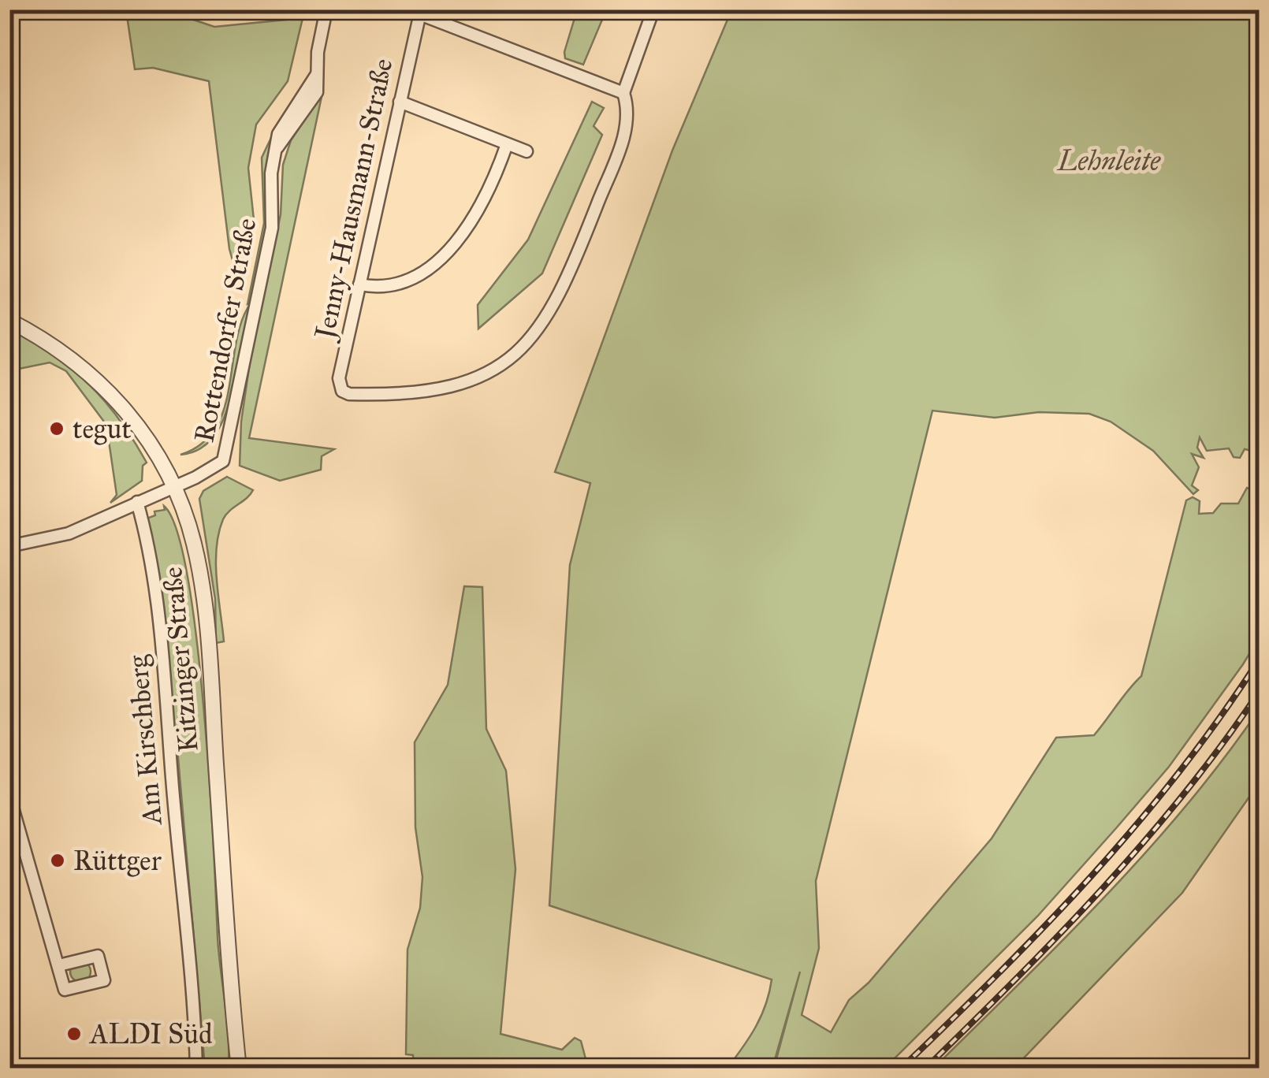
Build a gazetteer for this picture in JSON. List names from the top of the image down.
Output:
{
  "streets": {
    "street": [
      "Jenny-Hausmann-Straße",
      "Rottendorfer Straße",
      "Kitzinger Straße",
      "Am Kirschberg"
    ]
  },
  "crossings": [
    ["Rottendorfer Straße", "Kitzinger Straße"]
  ],
  "parks": ["Lehnleite"],
  "places": ["tegut", "Rüttger", "ALDI Süd"]
}
